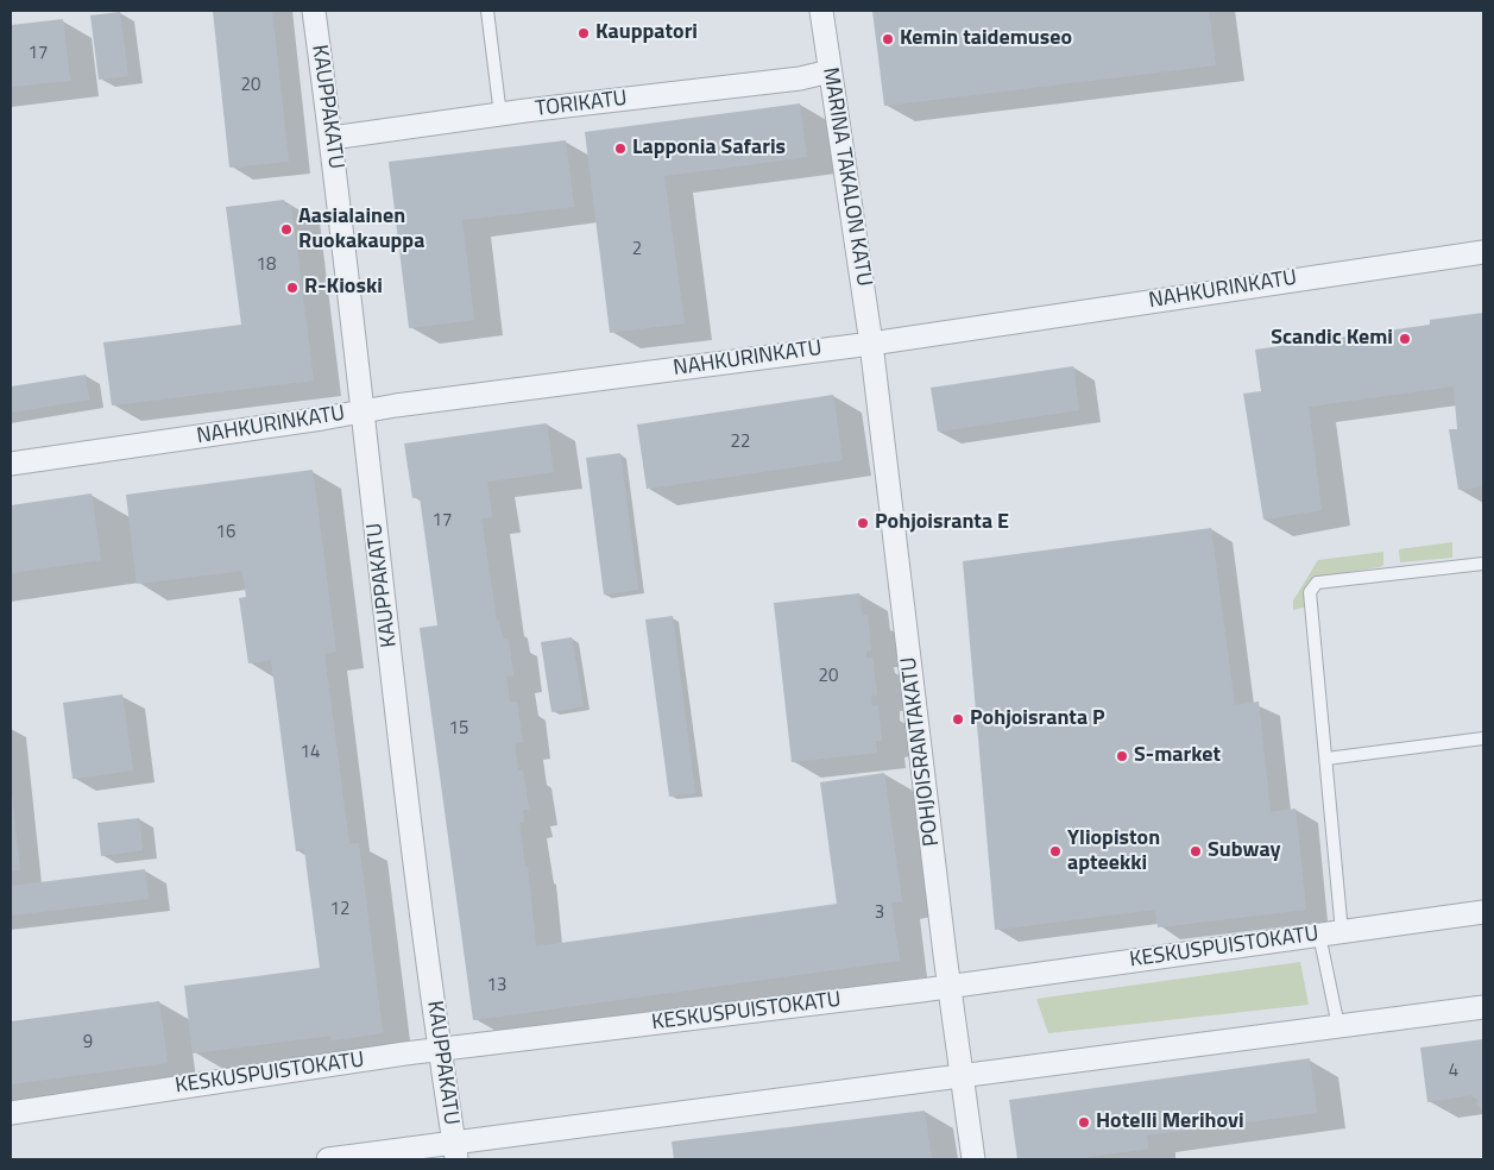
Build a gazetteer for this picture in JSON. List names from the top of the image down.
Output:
{
  "streets": {
    "street": [
      "TORIKATU",
      "KAUPPAKATU",
      "MARINA TAKALON KATU",
      "NAHKURINKATU",
      "POHJOISRANTAKATU",
      "KESKUSPUISTOKATU"
    ]
  },
  "crossings": [
    ["TORIKATU", "KAUPPAKATU"],
    ["TORIKATU", "MARINA TAKALON KATU"],
    ["KAUPPAKATU", "NAHKURINKATU"],
    ["KAUPPAKATU", "KESKUSPUISTOKATU"],
    ["MARINA TAKALON KATU", "NAHKURINKATU"],
    ["MARINA TAKALON KATU", "POHJOISRANTAKATU"],
    ["NAHKURINKATU", "POHJOISRANTAKATU"],
    ["POHJOISRANTAKATU", "KESKUSPUISTOKATU"]
  ],
  "places": [
    "Kauppatori",
    "Kemin taidemuseo",
    "Lapponia Safaris",
    "Aasialainen Ruokakauppa",
    "R-Kioski",
    "Scandic Kemi",
    "Pohjoisranta E",
    "Pohjoisranta P",
    "S-market",
    "Yliopiston apteekki",
    "Subway",
    "Hotelli Merihovi"
  ],
  "house_numbers": [
    "17",
    "20",
    "2",
    "18",
    "22",
    "17",
    "16",
    "20",
    "15",
    "14",
    "12",
    "3",
    "13",
    "9",
    "4"
  ]
}
